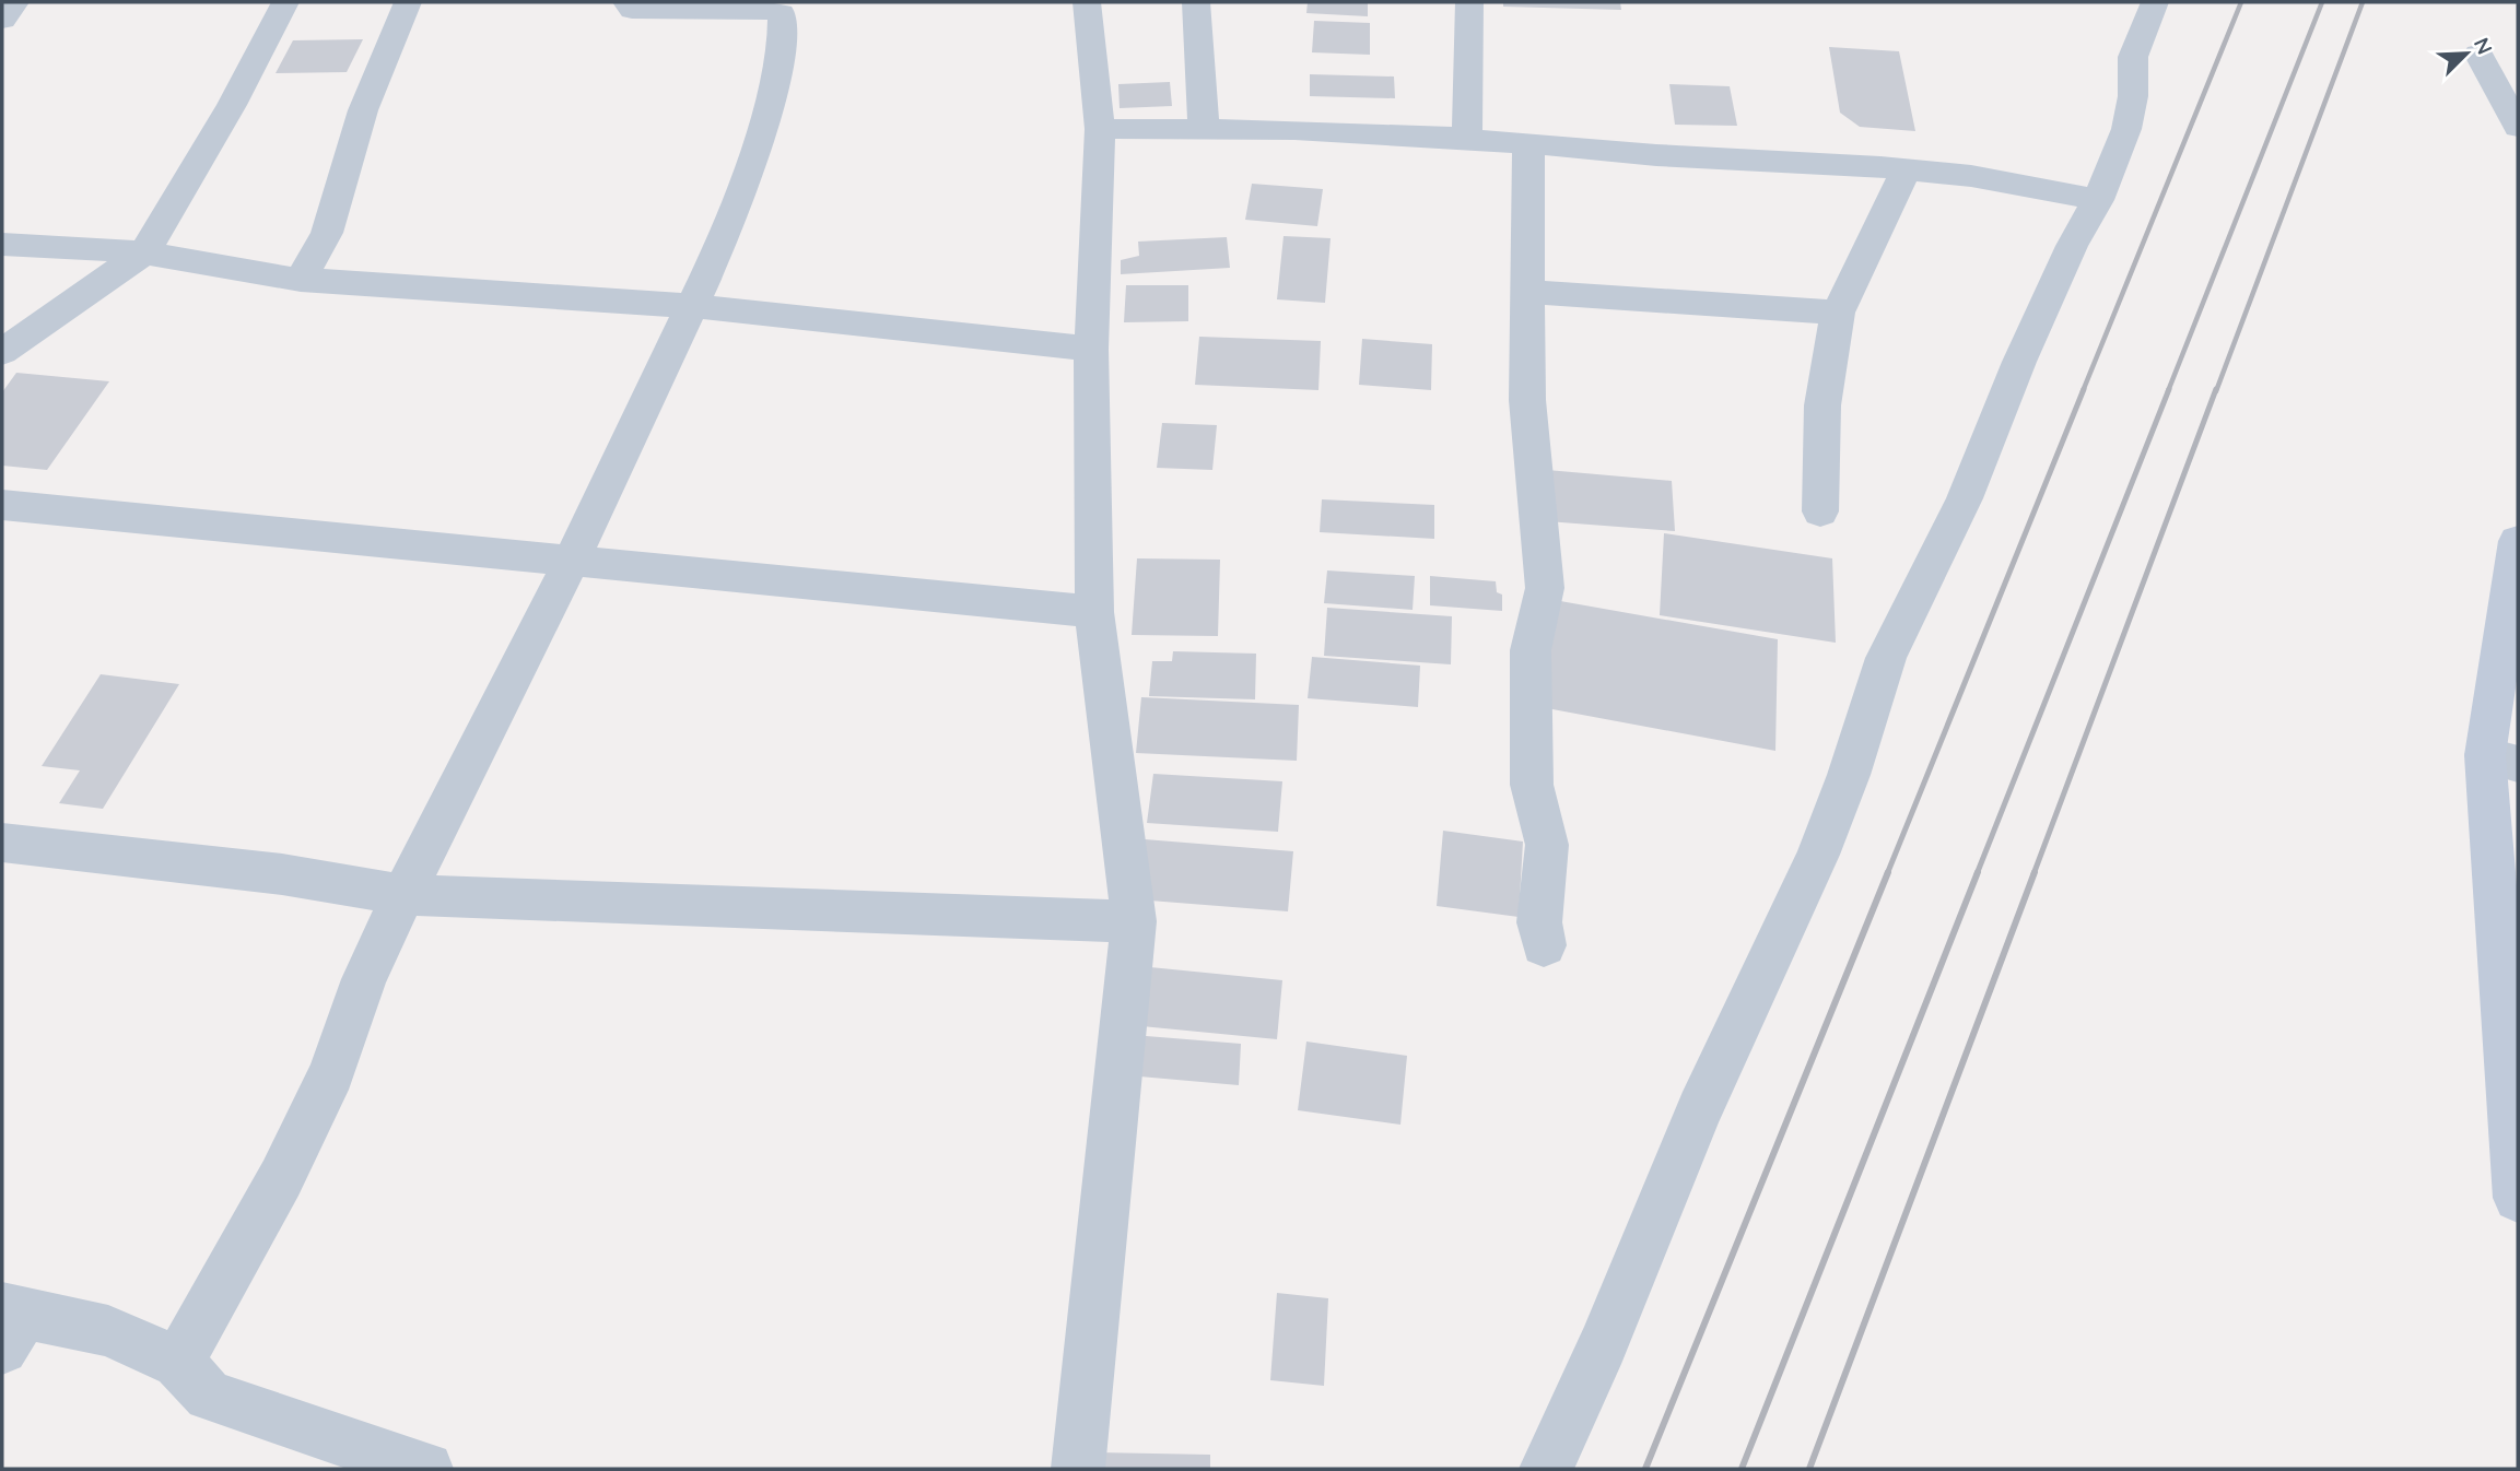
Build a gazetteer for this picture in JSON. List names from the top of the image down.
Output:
{
  "north": "top right"
}
